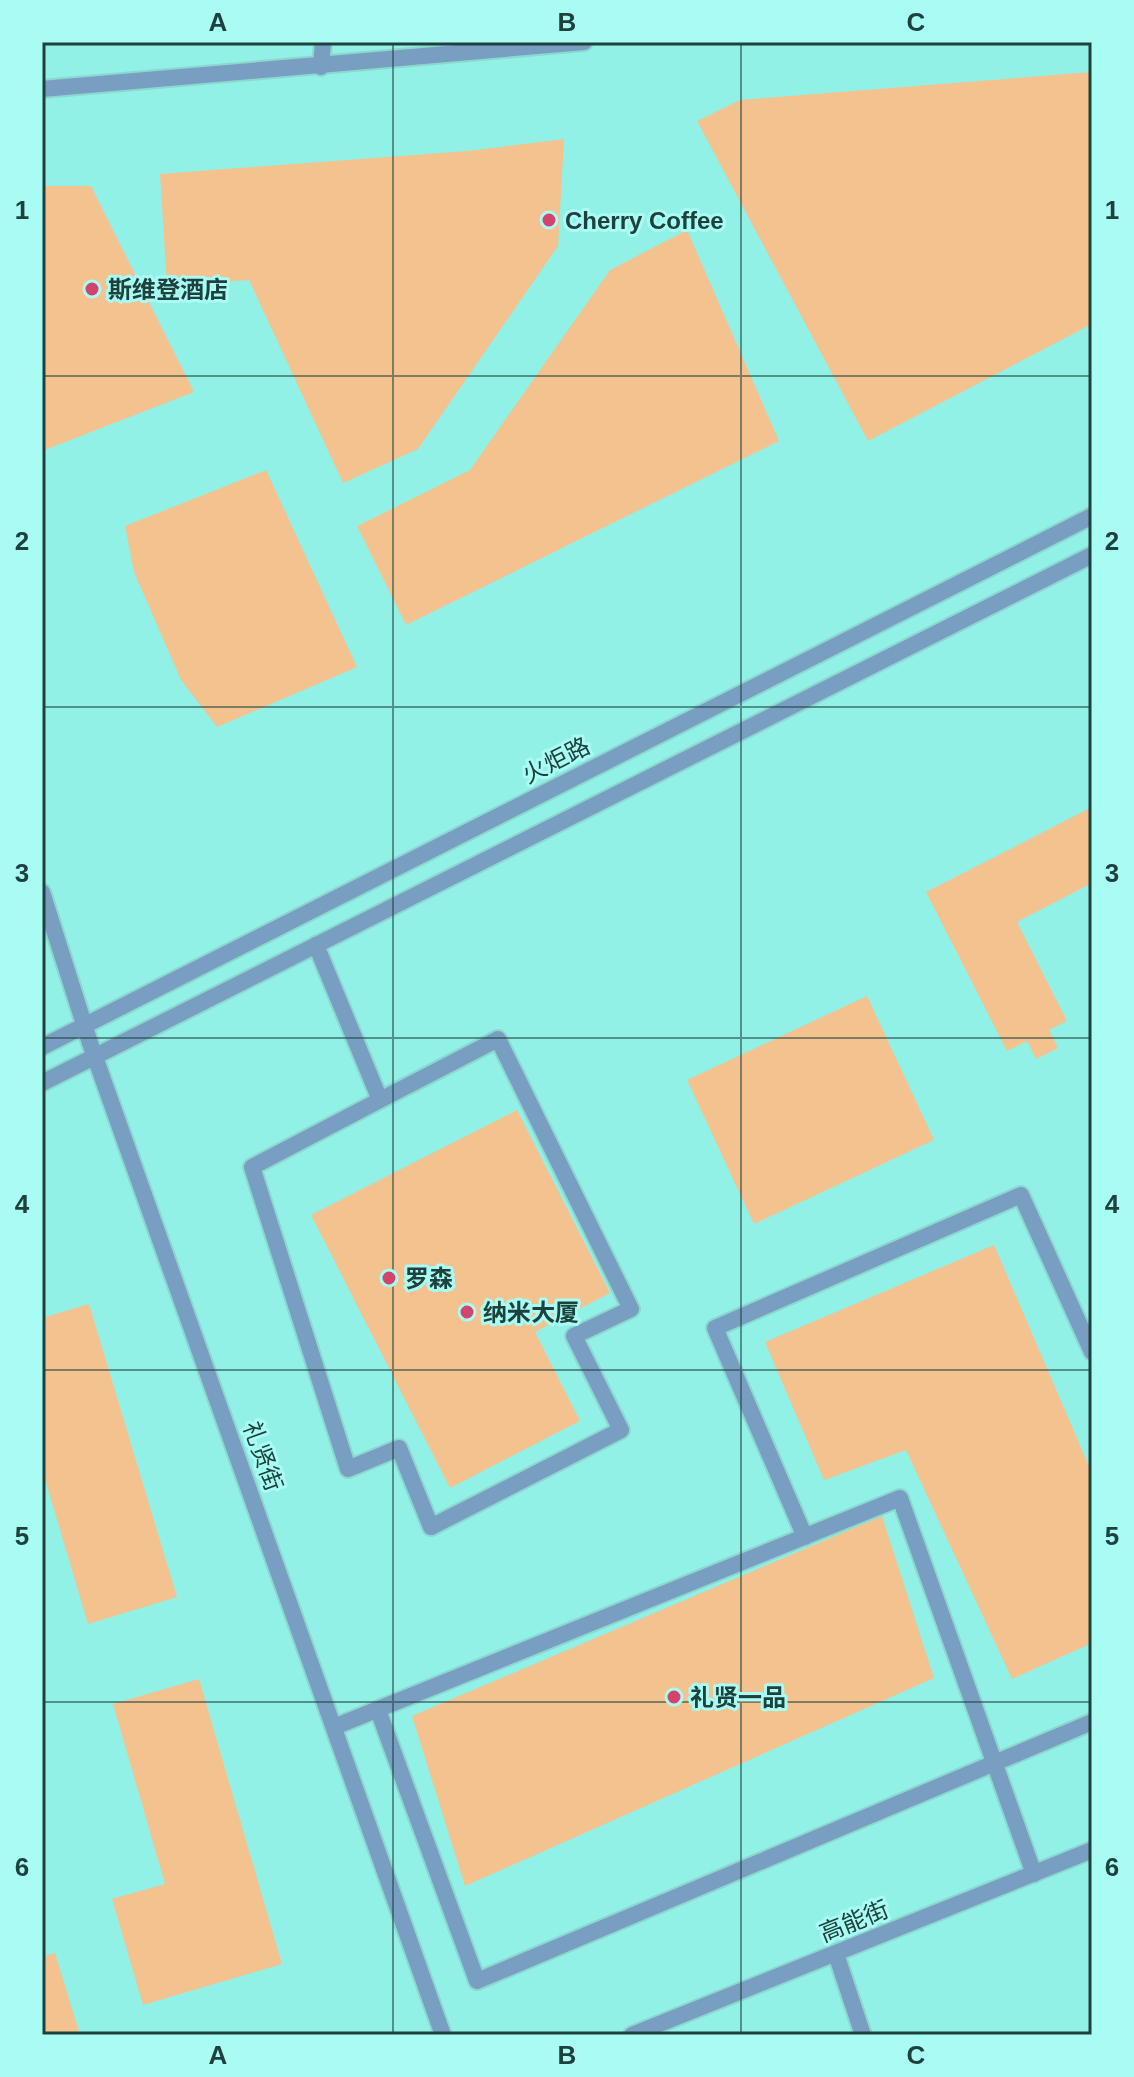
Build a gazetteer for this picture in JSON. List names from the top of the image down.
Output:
{
  "streets": {
    "street": ["火炬路", "礼贤街", "高能街"]
  },
  "crossings": [
    ["火炬路", "礼贤街"]
  ],
  "places": [
    "Cherry Coffee",
    "斯维登酒店",
    "罗森",
    "纳米大厦",
    "礼贤一品"
  ],
  "grid": {
    "columns": ["A", "B", "C"],
    "rows": [
      "1",
      "2",
      "3",
      "4",
      "5",
      "6"
    ]
  }
}
